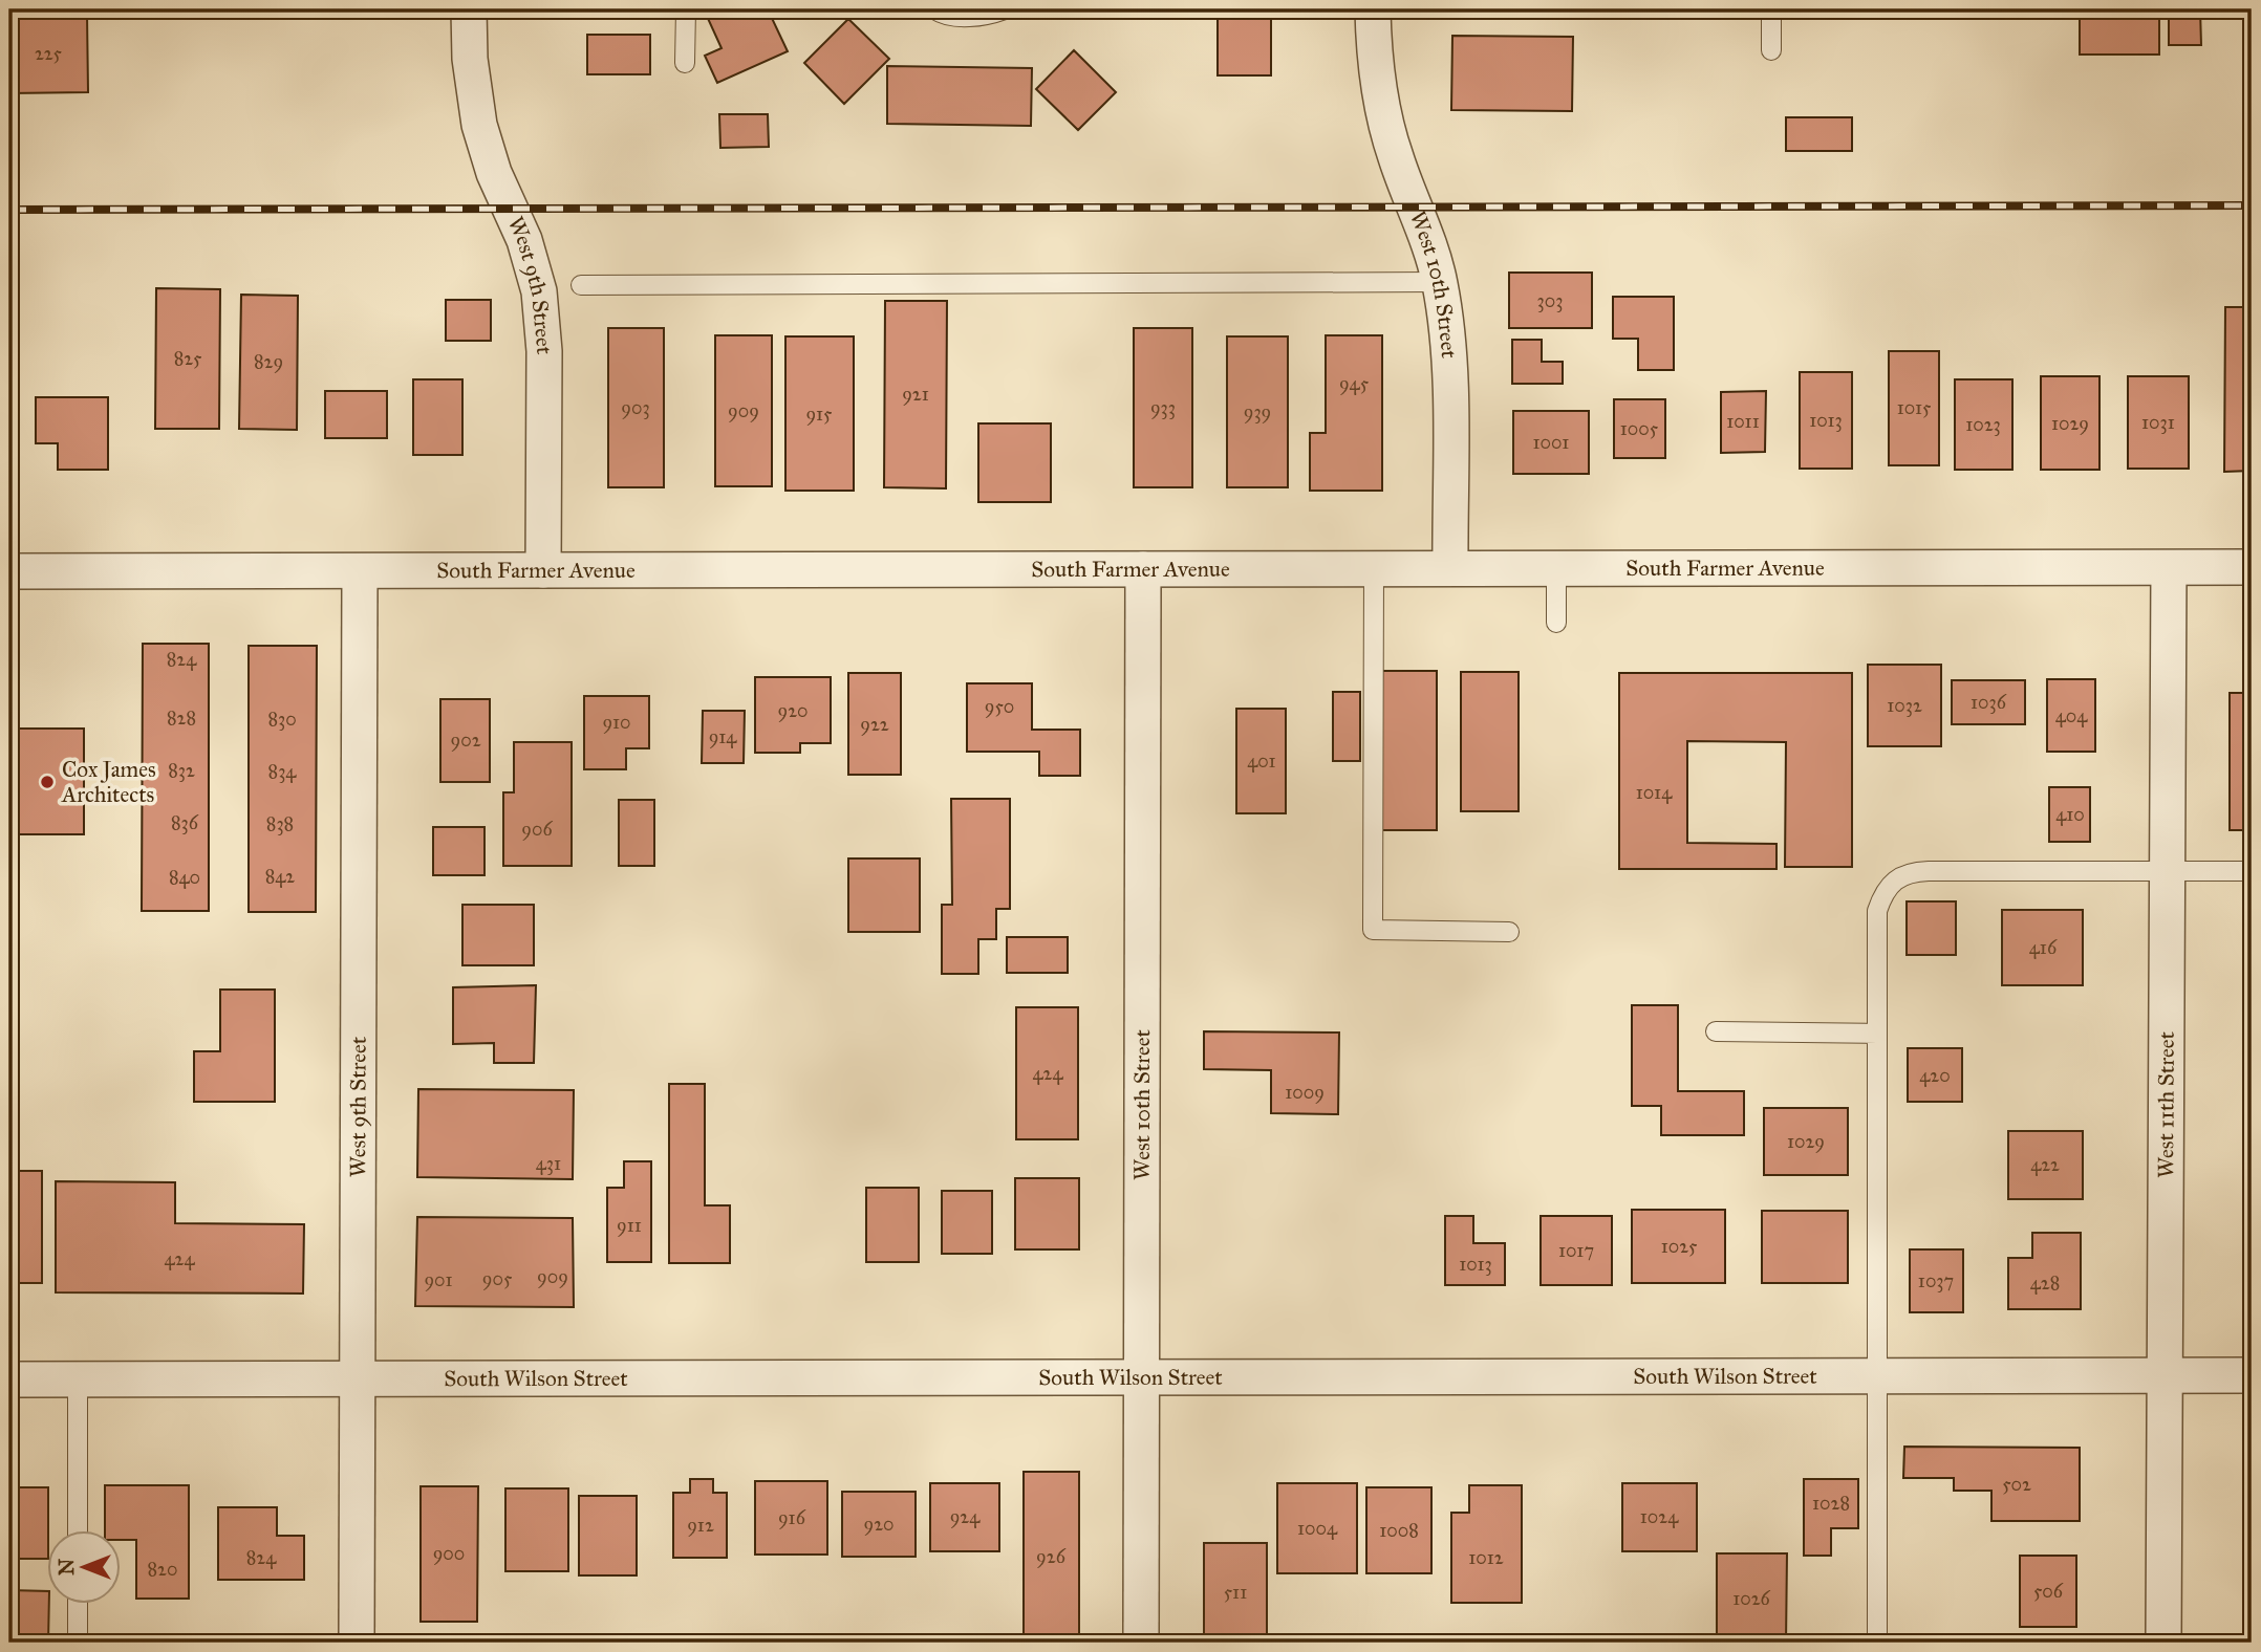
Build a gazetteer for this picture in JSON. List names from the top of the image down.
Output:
{
  "streets": {
    "street": [
      "West 9th Street",
      "West 10th Street",
      "South Farmer Avenue",
      "West 11th Street",
      "South Wilson Street"
    ]
  },
  "crossings": [
    ["West 9th Street", "South Farmer Avenue"],
    ["West 9th Street", "South Wilson Street"],
    ["West 10th Street", "South Farmer Avenue"],
    ["West 10th Street", "South Wilson Street"],
    ["South Farmer Avenue", "West 11th Street"],
    ["West 11th Street", "South Wilson Street"]
  ],
  "places": ["Cox James Architects"],
  "house_numbers": [
    "225",
    "303",
    "825",
    "829",
    "945",
    "921",
    "903",
    "933",
    "1015",
    "909",
    "939",
    "915",
    "1013",
    "1011",
    "1031",
    "1029",
    "1023",
    "1005",
    "1001",
    "824",
    "1036",
    "1032",
    "950",
    "920",
    "404",
    "828",
    "830",
    "910",
    "922",
    "914",
    "902",
    "401",
    "832",
    "834",
    "1014",
    "410",
    "836",
    "838",
    "906",
    "842",
    "840",
    "416",
    "424",
    "420",
    "1009",
    "1029",
    "431",
    "422",
    "911",
    "1025",
    "1017",
    "424",
    "1013",
    "909",
    "905",
    "901",
    "1037",
    "428",
    "502",
    "1028",
    "924",
    "1024",
    "916",
    "920",
    "912",
    "1004",
    "1008",
    "900",
    "926",
    "824",
    "1012",
    "820",
    "506",
    "511",
    "1026"
  ],
  "north": "left"
}
